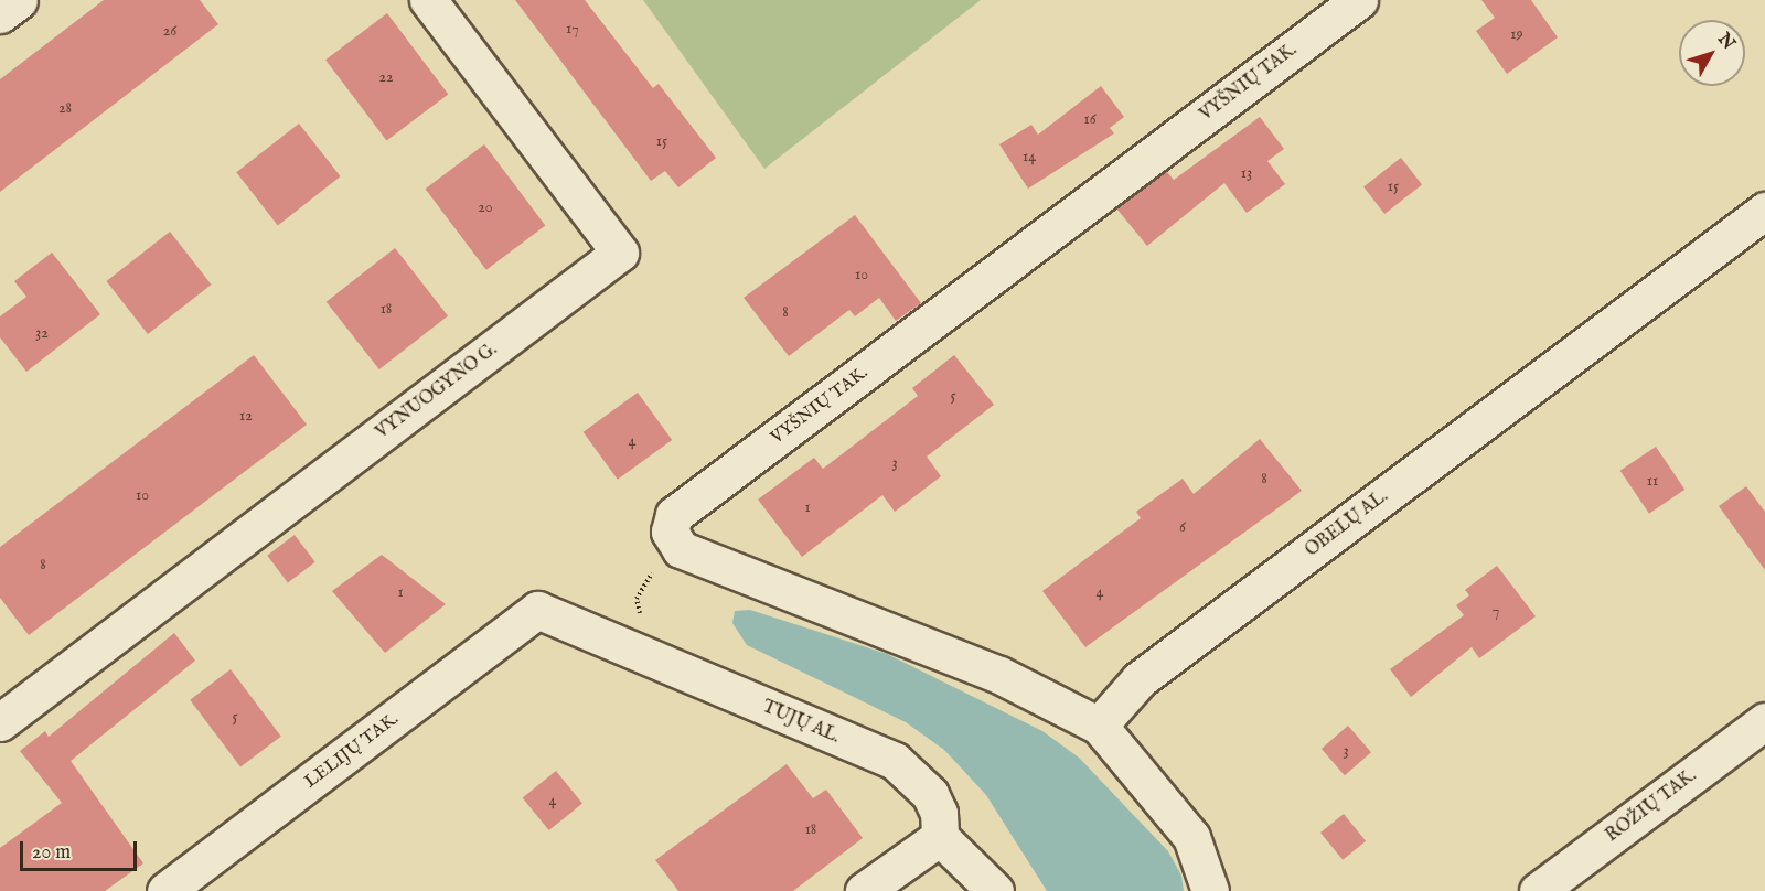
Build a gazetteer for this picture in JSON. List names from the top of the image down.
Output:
{
  "streets": {
    "street": [
      "VYŠNIŲ TAK.",
      "VYNUOGYNO G.",
      "OBELŲ AL.",
      "TUJŲ AL.",
      "LELIJŲ TAK.",
      "ROŽIŲ TAK."
    ]
  },
  "crossings": [
    ["TUJŲ AL.", "LELIJŲ TAK."]
  ],
  "house_numbers": [
    "17",
    "26",
    "19",
    "22",
    "28",
    "16",
    "15",
    "14",
    "13",
    "15",
    "20",
    "10",
    "18",
    "8",
    "32",
    "5",
    "12",
    "4",
    "3",
    "8",
    "11",
    "10",
    "1",
    "6",
    "8",
    "1",
    "4",
    "7",
    "5",
    "3",
    "4",
    "18"
  ],
  "scale_bar": "20 m",
  "north": "top right"
}
